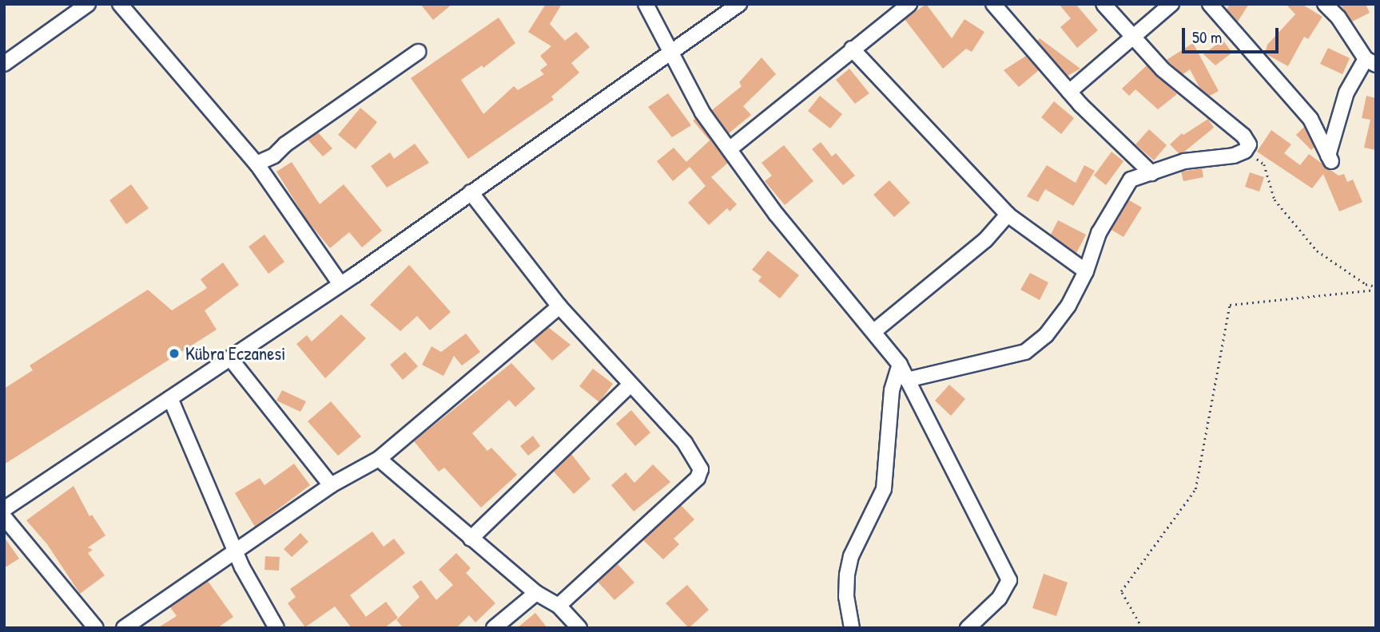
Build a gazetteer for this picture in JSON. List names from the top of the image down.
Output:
{
  "places": ["Kübra Eczanesi"],
  "scale_bar": "50 m"
}
